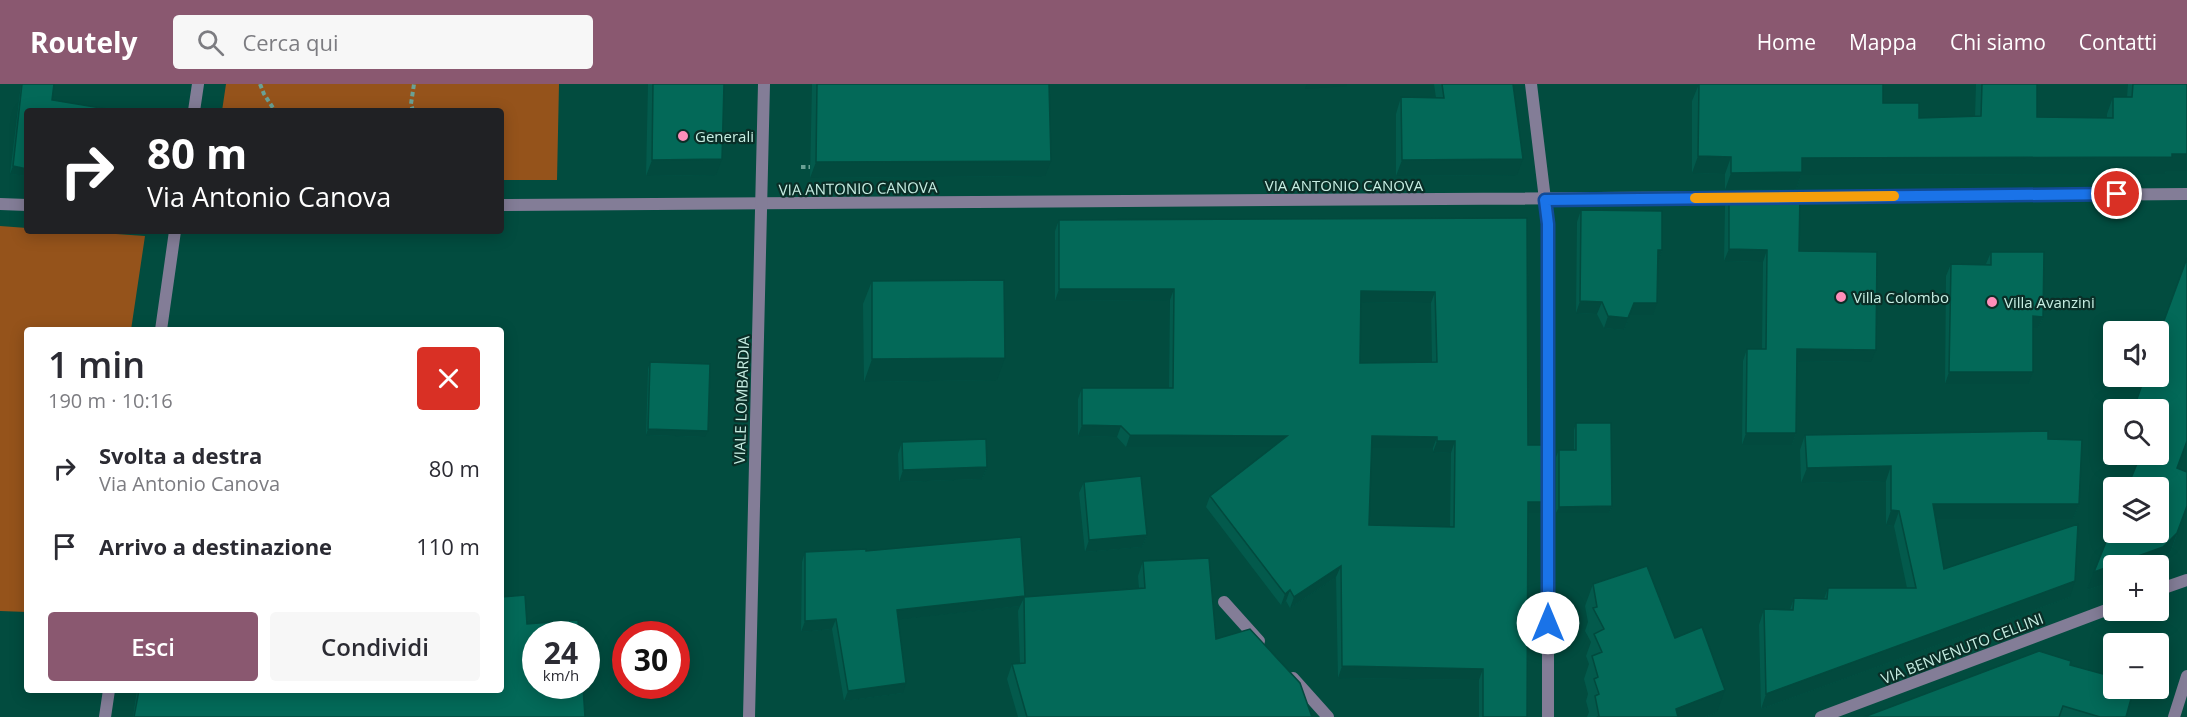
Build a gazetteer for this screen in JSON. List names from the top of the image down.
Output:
{
  "streets": {
    "street": ["VIA ANTONIO CANOVA", "VIALE LOMBARDIA", "VIA BENVENUTO CELLINI"]
  },
  "crossings": [
    ["VIA ANTONIO CANOVA", "VIALE LOMBARDIA"]
  ],
  "places": ["Generali", "Villa Colombo", "Villa Avanzini"],
  "page": {
    "header": "Routely",
    "search": "Cerca qui",
    "nav": [
      "Home",
      "Mappa",
      "Chi siamo",
      "Contatti"
    ],
    "turn": ["80 m", "Via Antonio Canova"],
    "map_buttons": ["+", "−"],
    "heading": ["1 min", "190 m · 10:16"],
    "list": [
      {
        "name": "Svolta a destra",
        "note": "Via Antonio Canova",
        "value": "80 m"
      },
      {
        "name": "Arrivo a destinazione",
        "value": "110 m"
      }
    ],
    "buttons": ["Esci", "Condividi"],
    "speed": "24 km/h",
    "limit": "30"
  }
}
